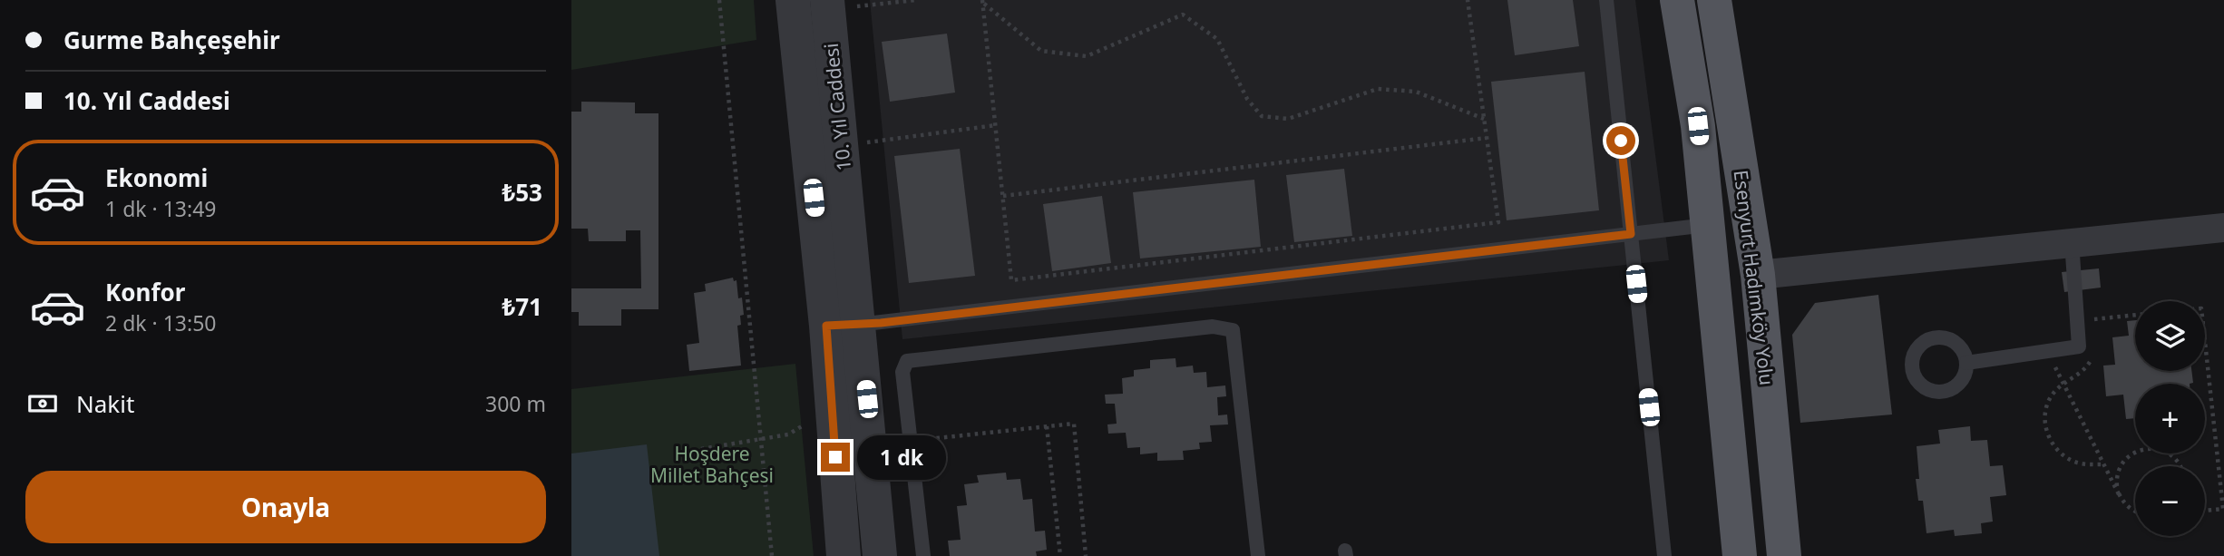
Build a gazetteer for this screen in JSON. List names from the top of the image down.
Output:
{
  "streets": {
    "main road": ["Esenyurt Hadımköy Yolu"],
    "street": ["10. Yıl Caddesi"]
  },
  "parks": ["Hoşdere Millet Bahçesi"],
  "page": {
    "banner": ["Gurme Bahçeşehir", "10. Yıl Caddesi"],
    "list": [
      {
        "name": "Ekonomi",
        "note": "1 dk · 13:49",
        "value": "₺53"
      },
      {
        "name": "Konfor",
        "note": "2 dk · 13:50",
        "value": "₺71"
      }
    ],
    "map_buttons": ["+", "−"],
    "pay": ["Nakit", "300 m"],
    "bubble": "1 dk",
    "buttons": "Onayla"
  }
}
